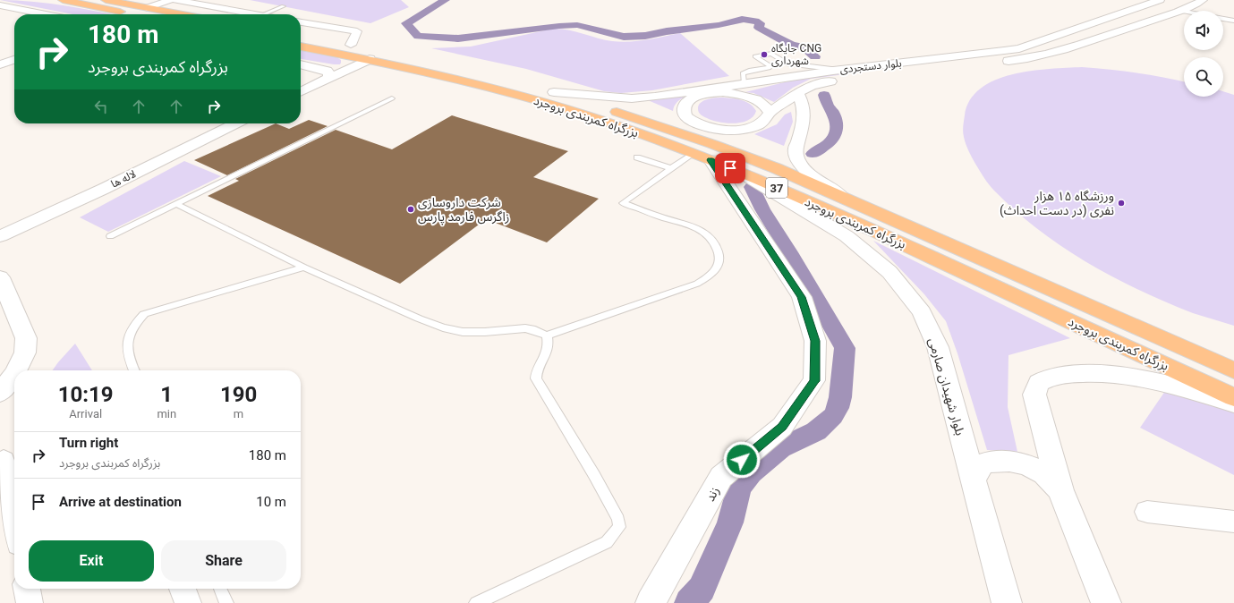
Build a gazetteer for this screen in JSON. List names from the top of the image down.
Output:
{
  "streets": {
    "highway": ["بزرگراه کمربندی بروجرد", "37"],
    "main road": [
      "بلوار دستجردی",
      "لاله ها",
      "بلوار شهیدان صارمی",
      "زند"
    ]
  },
  "crossings": [
    ["بلوار دستجردی", "بزرگراه کمربندی بروجرد"],
    ["بزرگراه کمربندی بروجرد", "بلوار شهیدان صارمی"],
    ["بزرگراه کمربندی بروجرد", "زند"]
  ],
  "places": ["جایگاه CNG شهرداری", "ورزشگاه ۱۵ هزار نفری (در دست احداث)", "شرکت داروسازی زاگرس فارمد پارس"],
  "page": {
    "turn": ["180 m", "بزرگراه کمربندی بروجرد"],
    "eta": [
      "10:19",
      "Arrival",
      "1",
      "min",
      "190",
      "m"
    ],
    "list": [
      {
        "name": "Turn right",
        "note": "بزرگراه کمربندی بروجرد",
        "value": "180 m"
      },
      {
        "name": "Arrive at destination",
        "value": "10 m"
      }
    ],
    "buttons": ["Exit", "Share"]
  }
}
